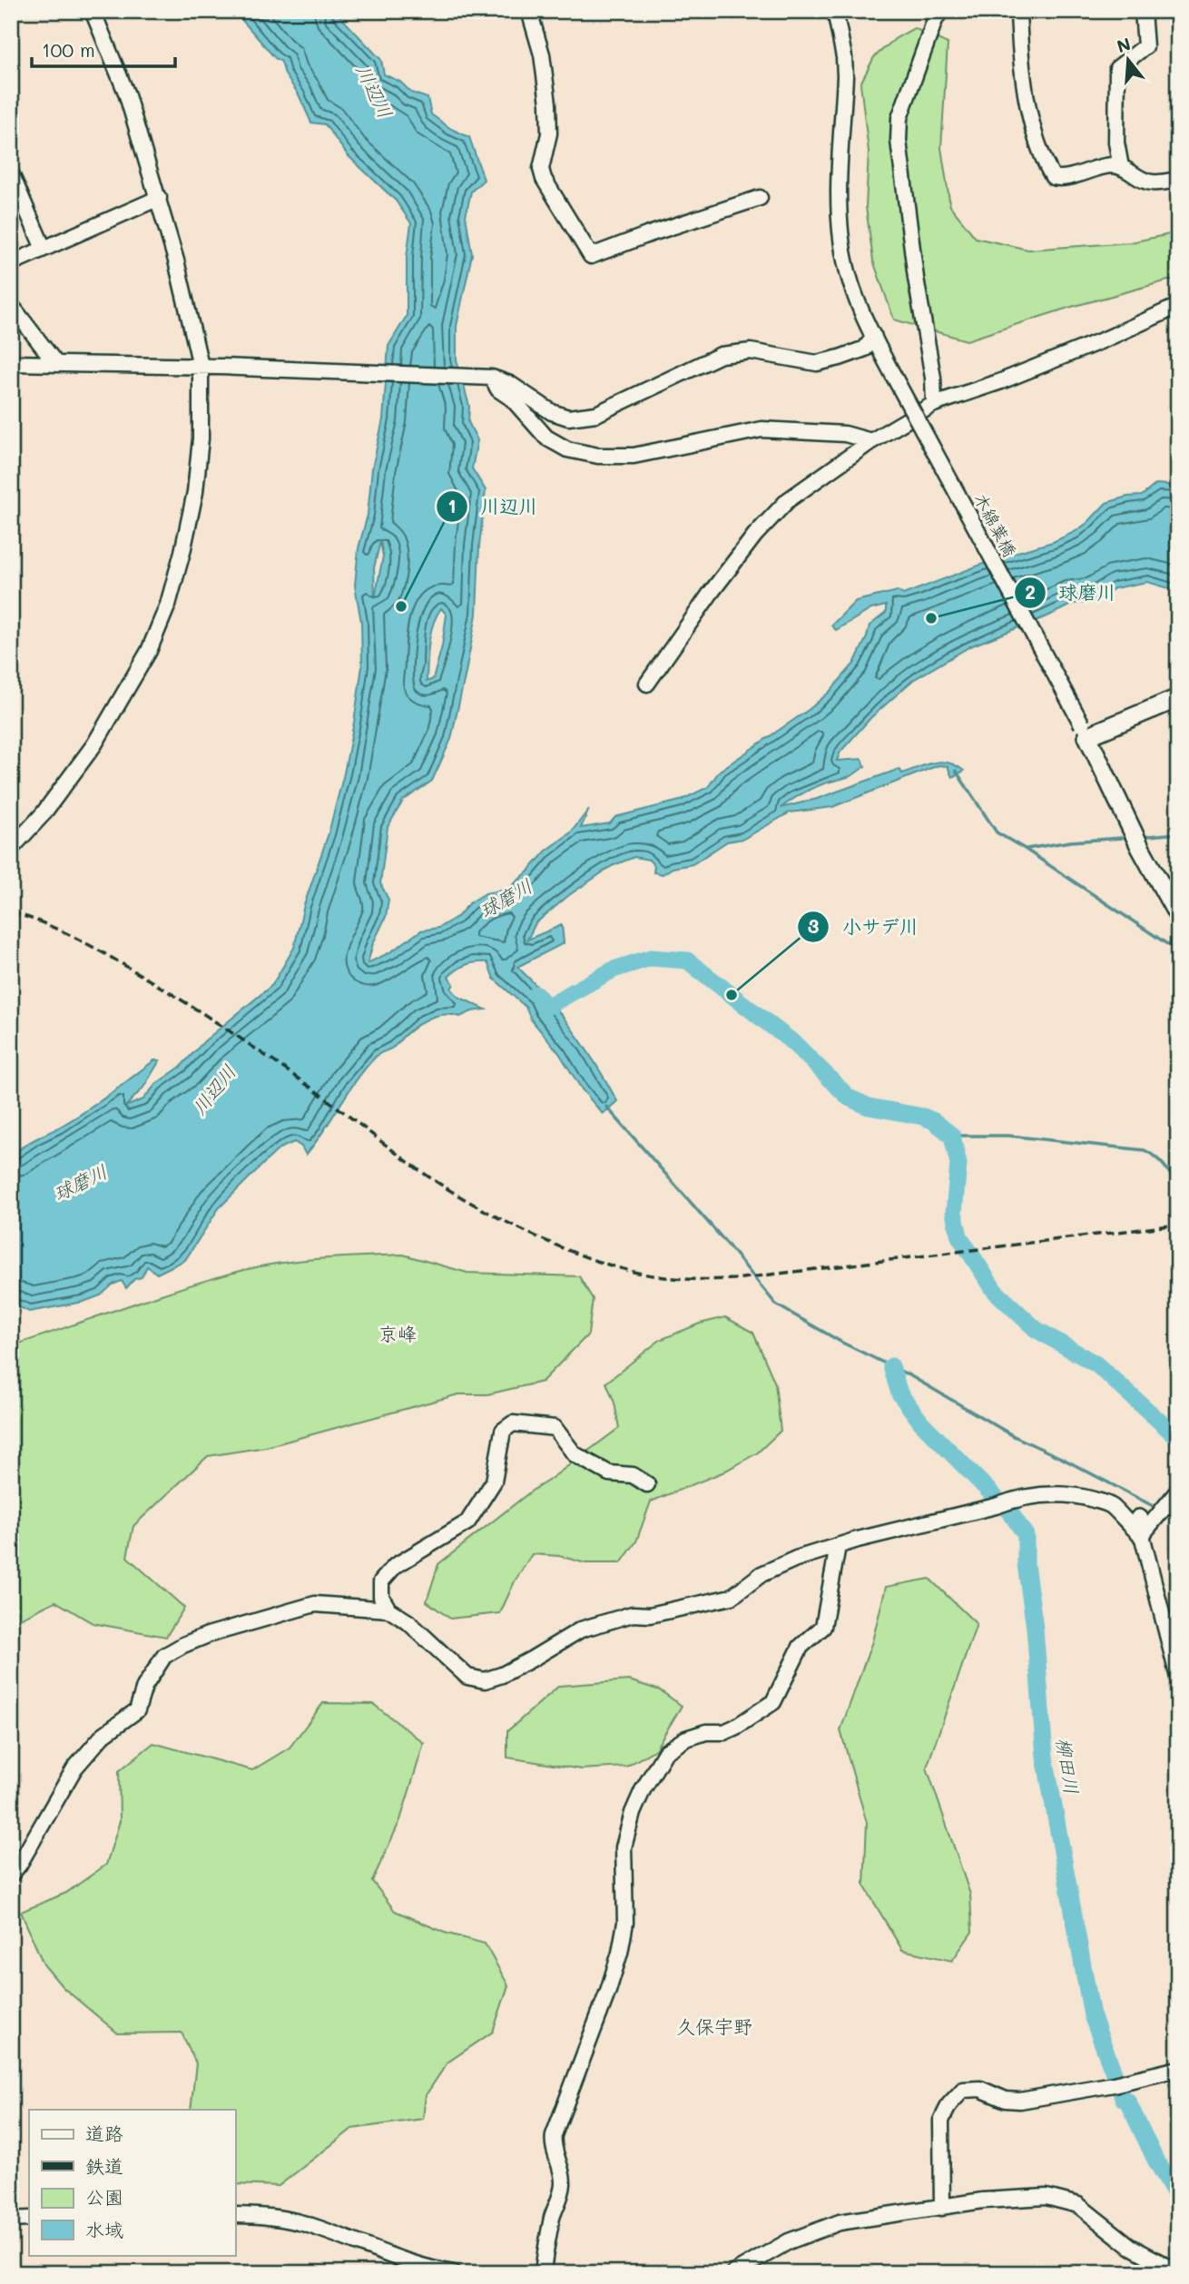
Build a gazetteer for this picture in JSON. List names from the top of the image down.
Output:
{
  "streets": {
    "street": ["木綿葉橋"]
  },
  "districts": ["京峰", "久保宇野"],
  "water": ["川辺川", "球磨川", "柳田川"],
  "places": ["川辺川", "球磨川", "小サデ川"],
  "legend": [
    "道路",
    "鉄道",
    "公園",
    "水域"
  ],
  "scale_bar": "100 m",
  "north": "top"
}
